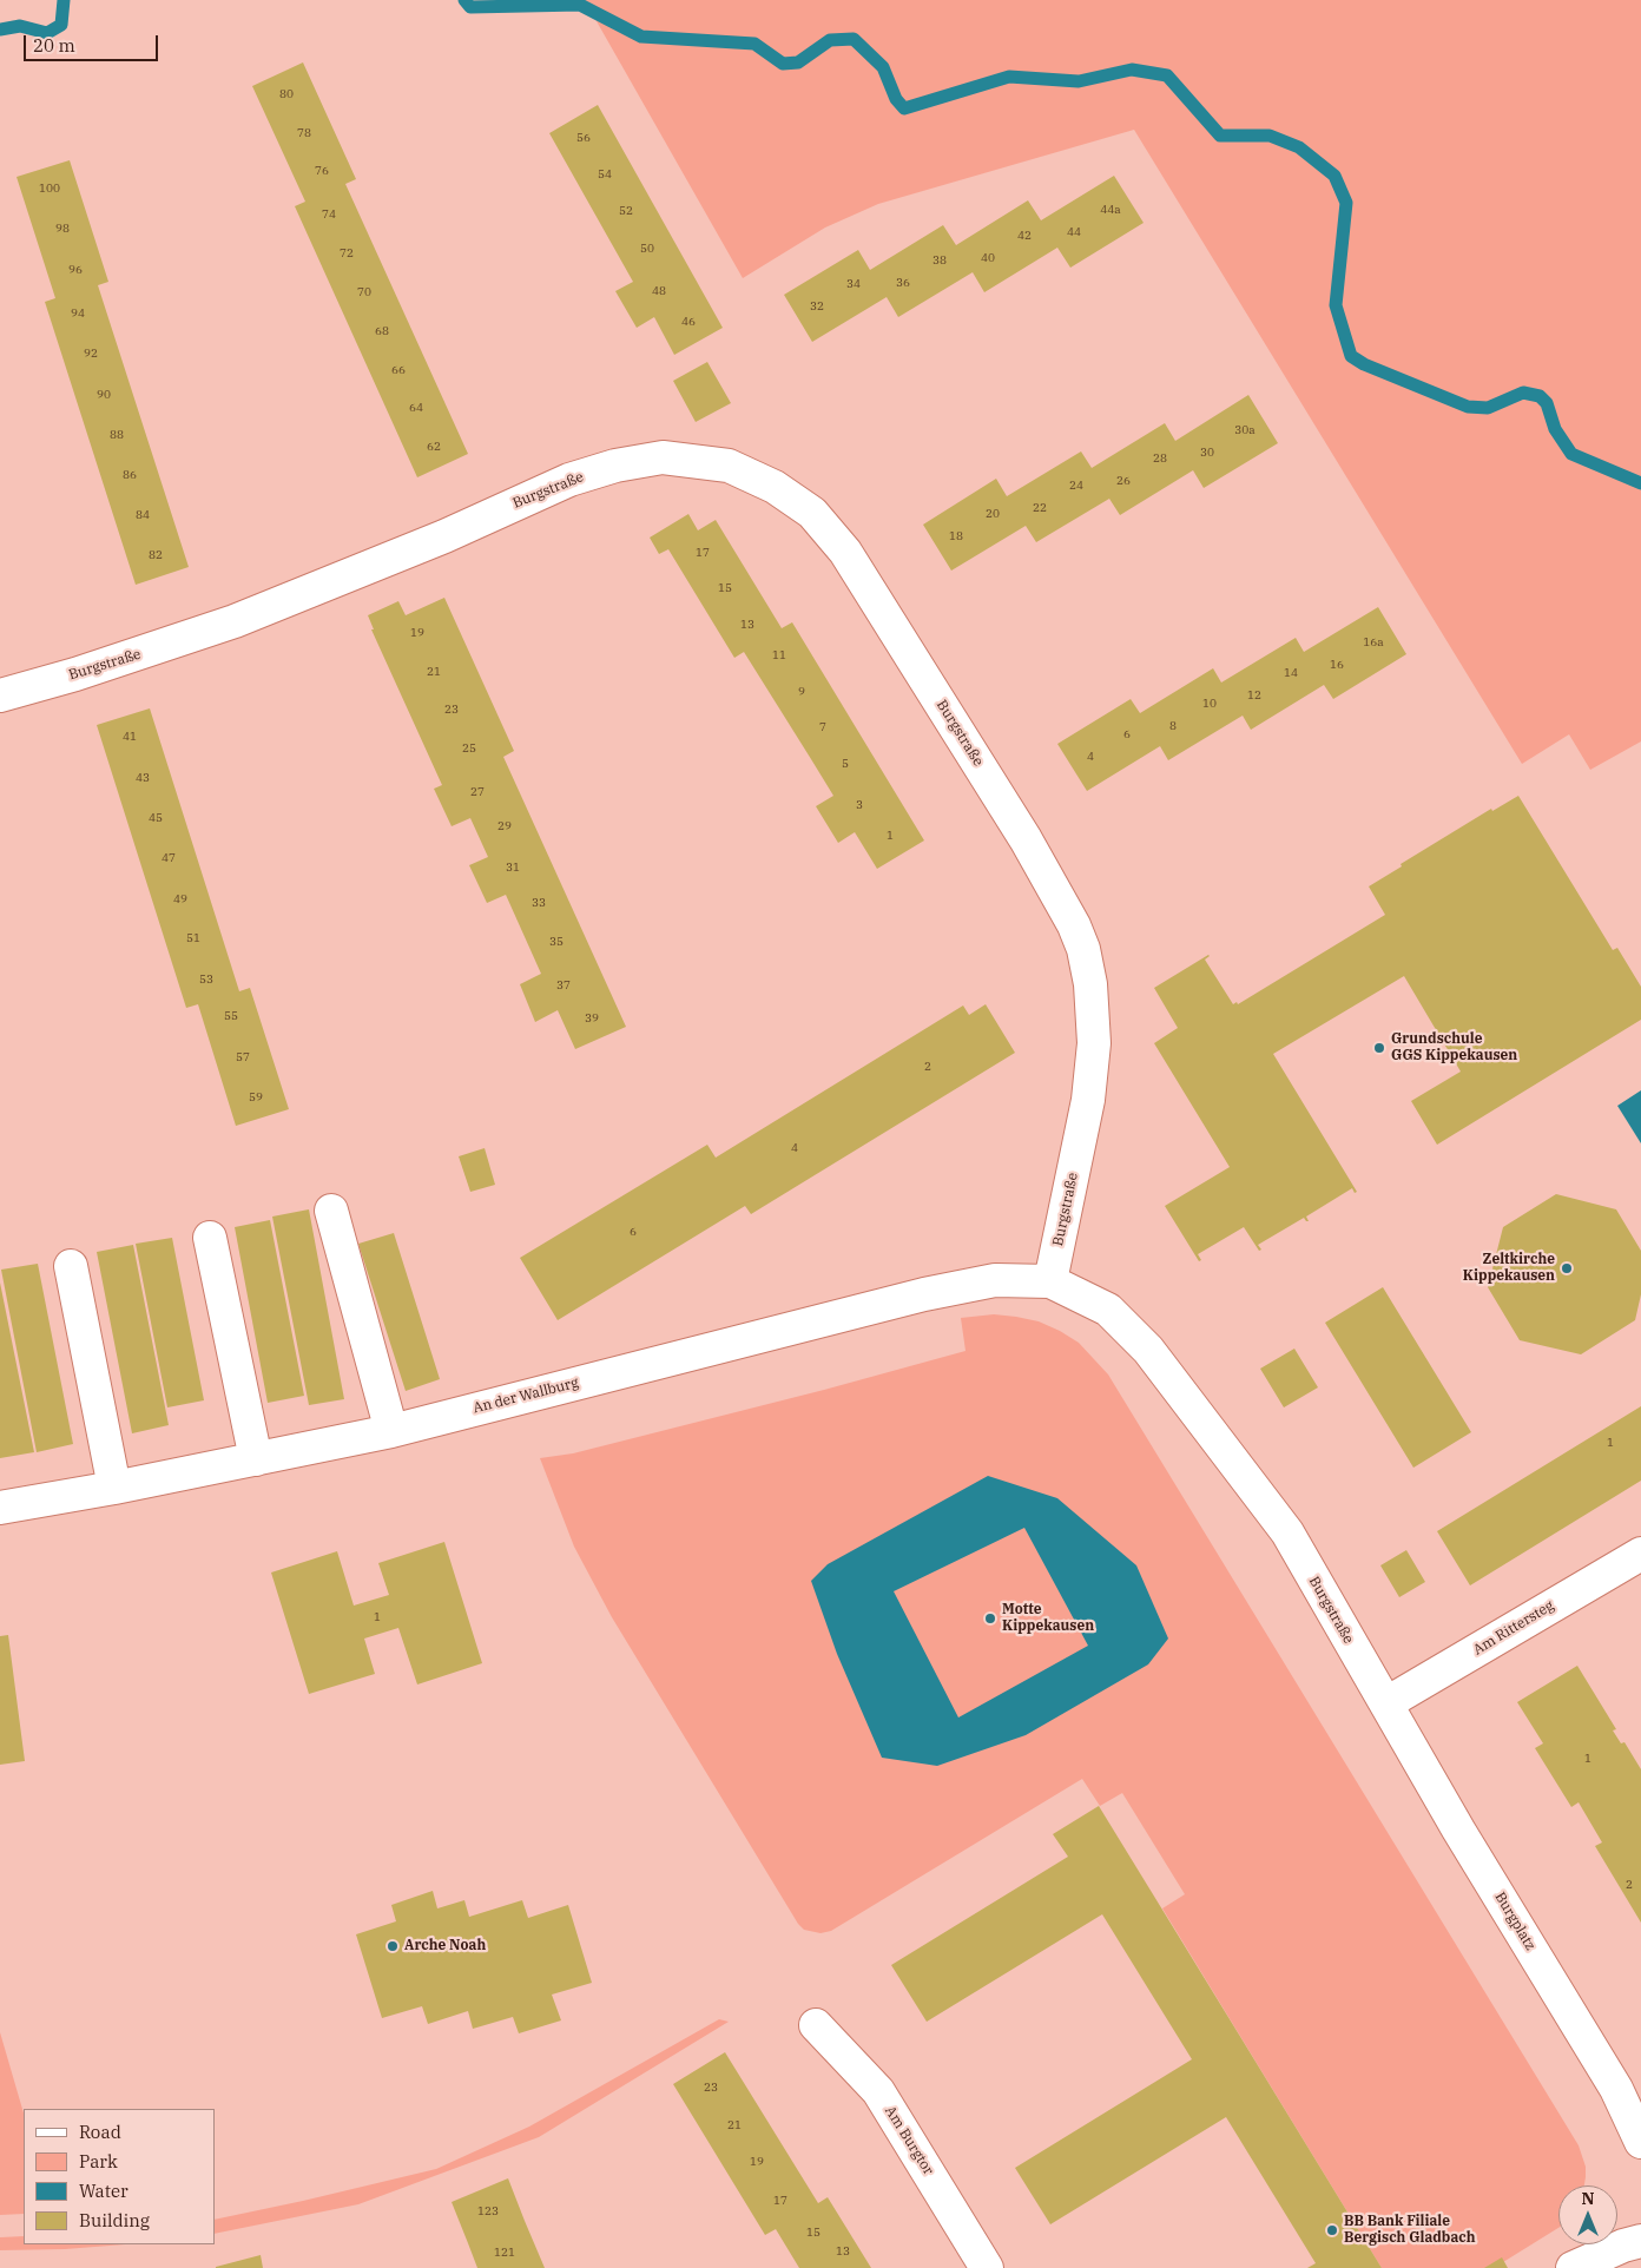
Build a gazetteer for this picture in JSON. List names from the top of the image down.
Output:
{
  "streets": {
    "street": [
      "Burgstraße",
      "An der Wallburg",
      "Am Rittersteg",
      "Burgplatz",
      "Am Burgtor"
    ]
  },
  "crossings": [
    ["Burgstraße", "An der Wallburg"],
    ["Burgstraße", "Am Rittersteg"],
    ["Burgstraße", "Burgplatz"],
    ["Am Rittersteg", "Burgplatz"]
  ],
  "places": [
    "Grundschule GGS Kippekausen",
    "Zeltkirche Kippekausen",
    "Motte Kippekausen",
    "Arche Noah",
    "BB Bank Filiale Bergisch Gladbach"
  ],
  "house_numbers": [
    "80",
    "78",
    "56",
    "76",
    "54",
    "100",
    "44a",
    "52",
    "74",
    "98",
    "44",
    "42",
    "50",
    "72",
    "40",
    "38",
    "96",
    "36",
    "34",
    "48",
    "70",
    "32",
    "94",
    "46",
    "68",
    "92",
    "66",
    "90",
    "64",
    "30a",
    "88",
    "62",
    "30",
    "28",
    "86",
    "26",
    "24",
    "22",
    "20",
    "84",
    "18",
    "17",
    "82",
    "15",
    "13",
    "19",
    "16a",
    "11",
    "16",
    "21",
    "14",
    "9",
    "12",
    "10",
    "23",
    "8",
    "7",
    "6",
    "41",
    "25",
    "4",
    "5",
    "43",
    "27",
    "3",
    "45",
    "29",
    "1",
    "47",
    "31",
    "49",
    "33",
    "51",
    "35",
    "53",
    "37",
    "55",
    "39",
    "57",
    "2",
    "59",
    "4",
    "6",
    "1",
    "1",
    "1",
    "2",
    "23",
    "21",
    "19",
    "17",
    "123",
    "15",
    "13",
    "121"
  ],
  "legend": [
    "Road",
    "Park",
    "Water",
    "Building"
  ],
  "scale_bar": "20 m",
  "north": "top"
}
